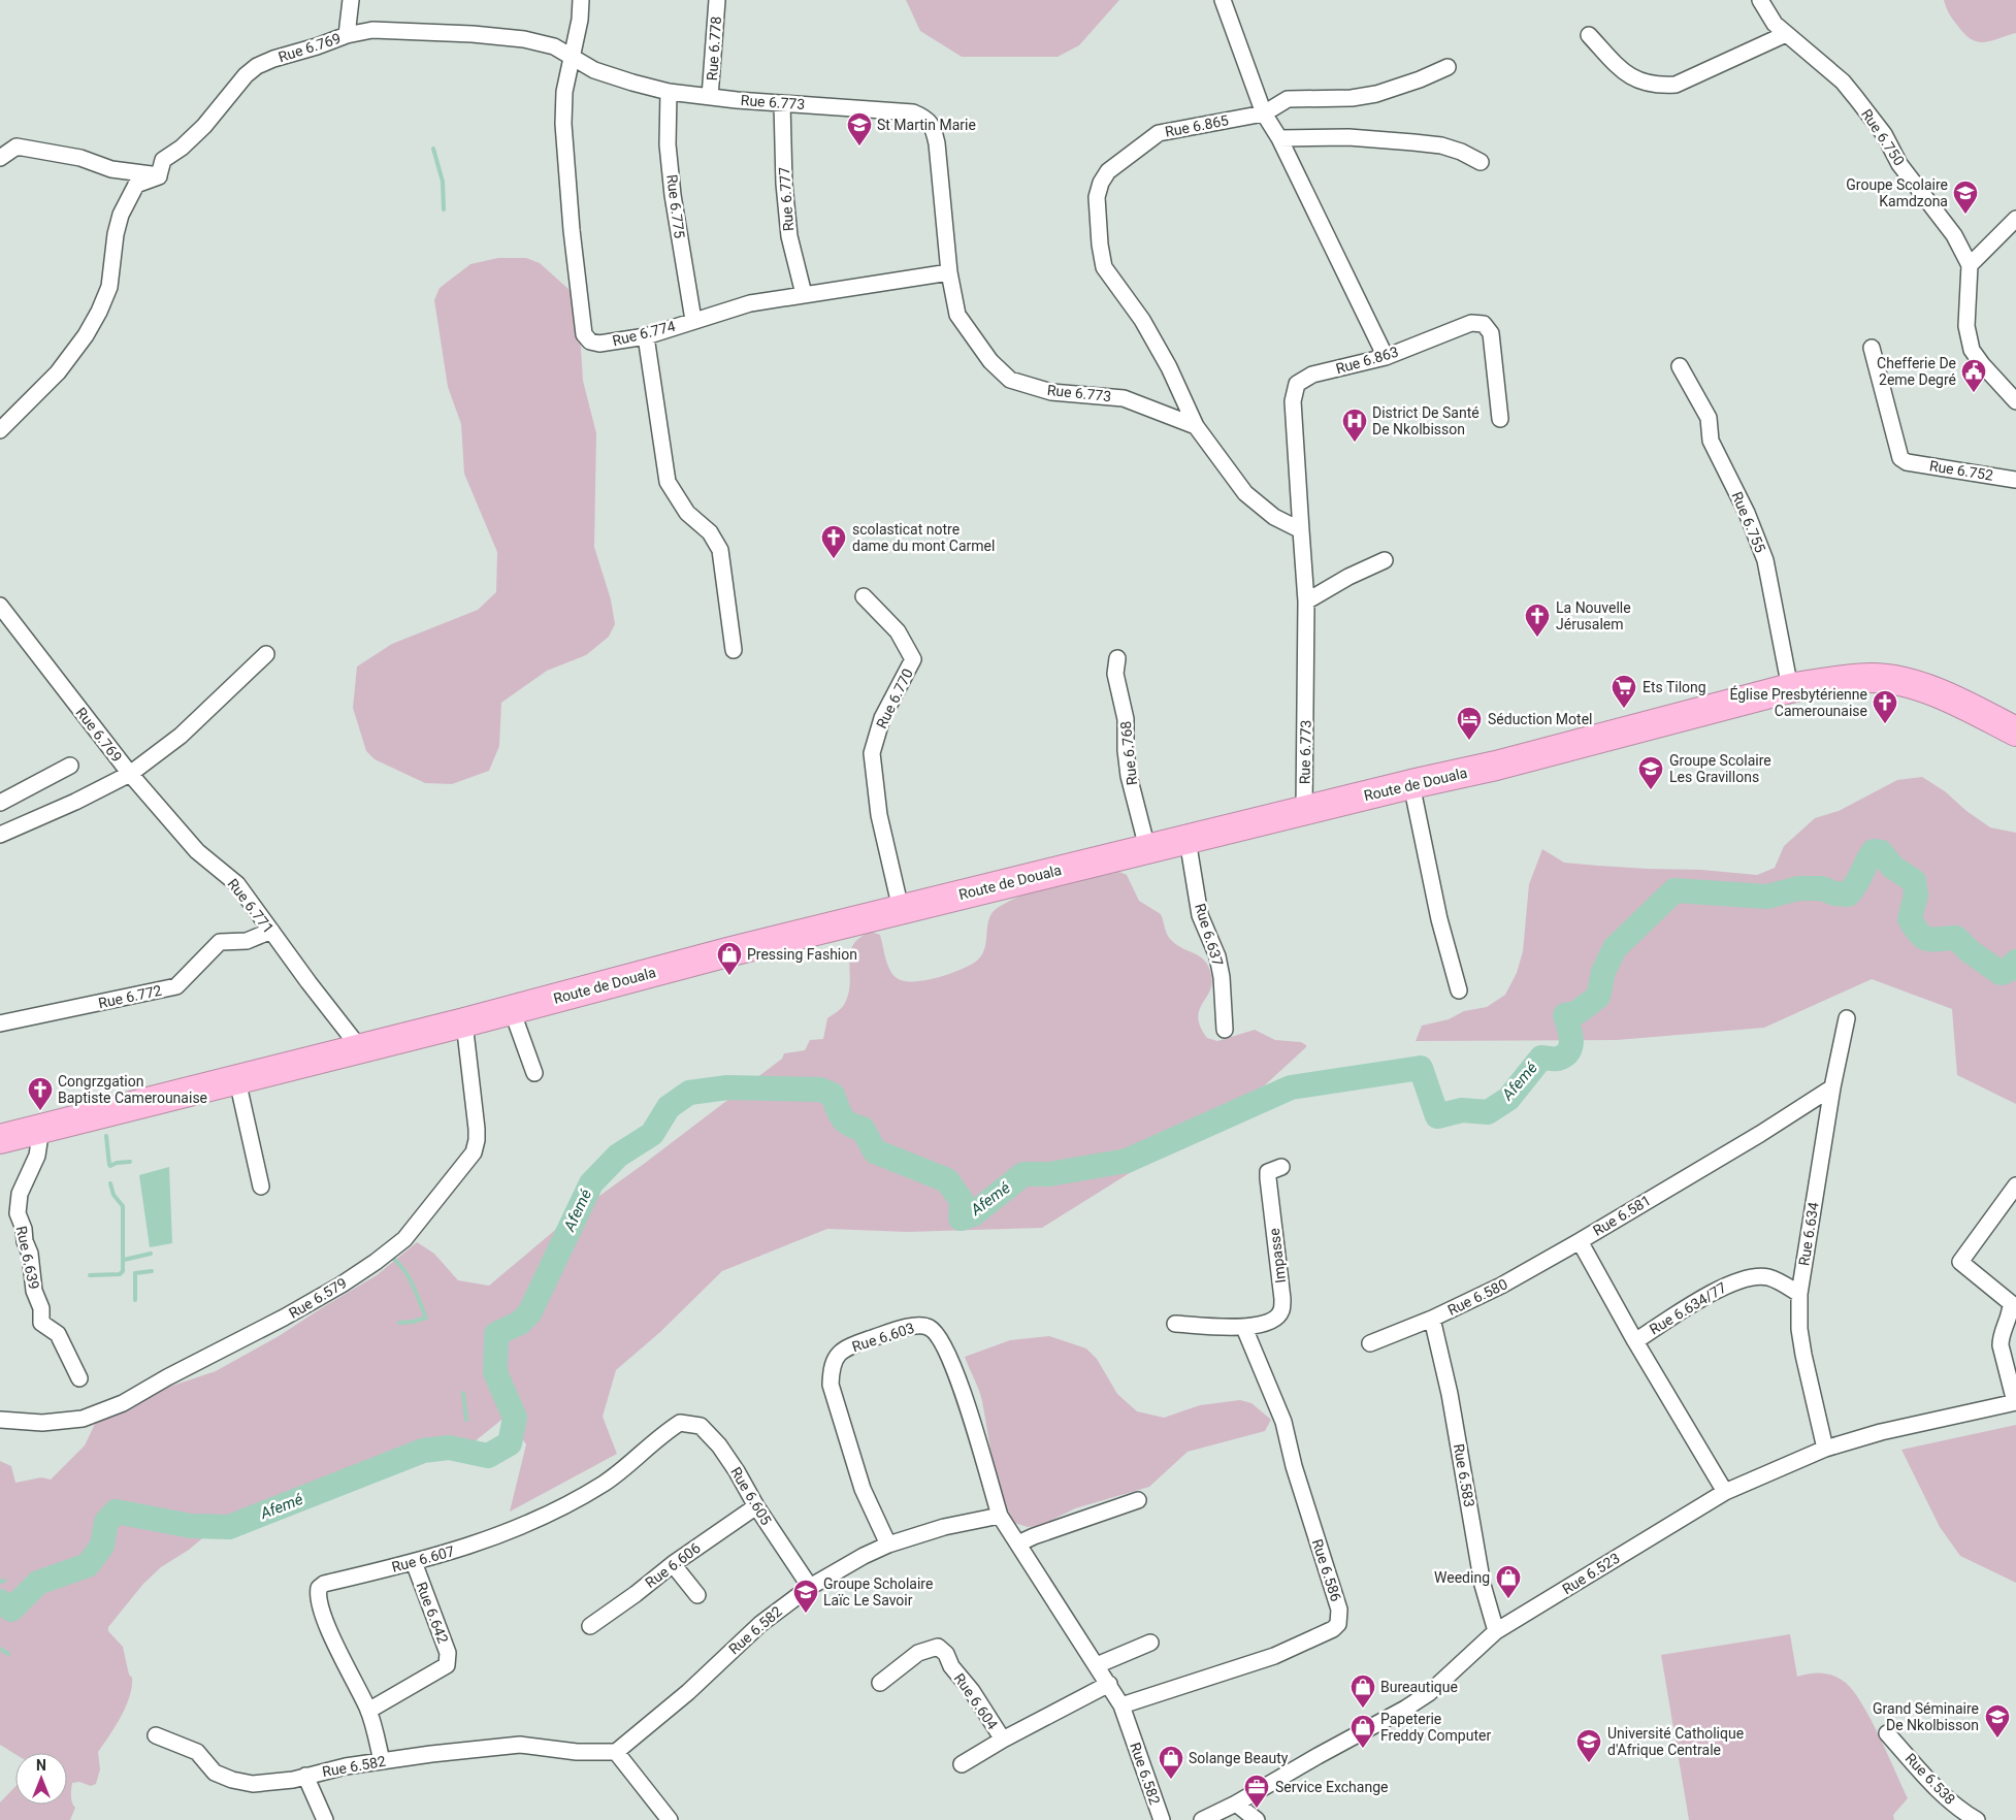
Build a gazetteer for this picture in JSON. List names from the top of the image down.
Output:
{
  "streets": {
    "highway": ["Route de Douala"],
    "street": [
      "Rue 6.769",
      "Rue 6.778",
      "Rue 6.773",
      "Rue 6.865",
      "Rue 6.750",
      "Rue 6.777",
      "Rue 6.775",
      "Rue 6.774",
      "Rue 6.863",
      "Rue 6.752",
      "Rue 6.755",
      "Rue 6.770",
      "Rue 6.768",
      "Rue 6.771",
      "Rue 6.637",
      "Rue 6.772",
      "Rue 6.581",
      "Rue 6.634",
      "Impasse",
      "Rue 6.639",
      "Rue 6.580",
      "Rue 6.579",
      "Rue 6.634/77",
      "Rue 6.603",
      "Rue 6.583",
      "Rue 6.605",
      "Rue 6.607",
      "Rue 6.606",
      "Rue 6.586",
      "Rue 6.523",
      "Rue 6.642",
      "Rue 6.582",
      "Rue 6.604",
      "Rue 6.538"
    ]
  },
  "crossings": [
    ["Rue 6.769", "Rue 6.773"],
    ["Rue 6.769", "Rue 6.775"],
    ["Rue 6.769", "Rue 6.774"],
    ["Rue 6.769", "Rue 6.771"],
    ["Rue 6.778", "Rue 6.773"],
    ["Rue 6.773", "Rue 6.865"],
    ["Rue 6.773", "Rue 6.777"],
    ["Rue 6.773", "Rue 6.775"],
    ["Rue 6.773", "Rue 6.774"],
    ["Rue 6.773", "Rue 6.863"],
    ["Rue 6.773", "Route de Douala"],
    ["Rue 6.777", "Rue 6.774"],
    ["Rue 6.775", "Rue 6.774"],
    ["Rue 6.755", "Route de Douala"],
    ["Rue 6.770", "Route de Douala"],
    ["Rue 6.768", "Route de Douala"],
    ["Route de Douala", "Rue 6.771"],
    ["Route de Douala", "Rue 6.637"],
    ["Route de Douala", "Rue 6.639"],
    ["Route de Douala", "Rue 6.579"],
    ["Rue 6.771", "Rue 6.772"],
    ["Rue 6.581", "Rue 6.634"],
    ["Rue 6.581", "Rue 6.580"],
    ["Rue 6.581", "Rue 6.634/77"],
    ["Rue 6.581", "Rue 6.523"],
    ["Rue 6.634", "Rue 6.634/77"],
    ["Rue 6.634", "Rue 6.523"],
    ["Impasse", "Rue 6.586"],
    ["Rue 6.580", "Rue 6.583"],
    ["Rue 6.603", "Rue 6.582"],
    ["Rue 6.583", "Rue 6.523"],
    ["Rue 6.605", "Rue 6.607"],
    ["Rue 6.605", "Rue 6.606"],
    ["Rue 6.605", "Rue 6.582"],
    ["Rue 6.607", "Rue 6.642"],
    ["Rue 6.607", "Rue 6.582"],
    ["Rue 6.586", "Rue 6.582"],
    ["Rue 6.582", "Rue 6.604"]
  ],
  "water": ["Afemé"],
  "places": {
    "school or university": [
      "St Martin Marie",
      "Groupe Scolaire Kamdzona",
      "Groupe Scolaire Les Gravillons",
      "Groupe Scholaire Laïc Le Savoir",
      "Grand Séminaire De Nkolbisson",
      "Université Catholique d'Afrique Centrale"
    ],
    "public building": ["Chefferie De 2eme Degré"],
    "hospital": ["District De Santé De Nkolbisson"],
    "church": [
      "scolasticat notre dame du mont Carmel",
      "La Nouvelle Jérusalem",
      "Église Presbytérienne Camerounaise",
      "Congrzgation Baptiste Camerounaise"
    ],
    "supermarket": ["Ets Tilong"],
    "hotel": ["Séduction Motel"],
    "shop": [
      "Pressing Fashion",
      "Weeding",
      "Bureautique",
      "Papeterie Freddy Computer",
      "Solange Beauty"
    ],
    "office": ["Service Exchange"]
  },
  "north": "top"
}
